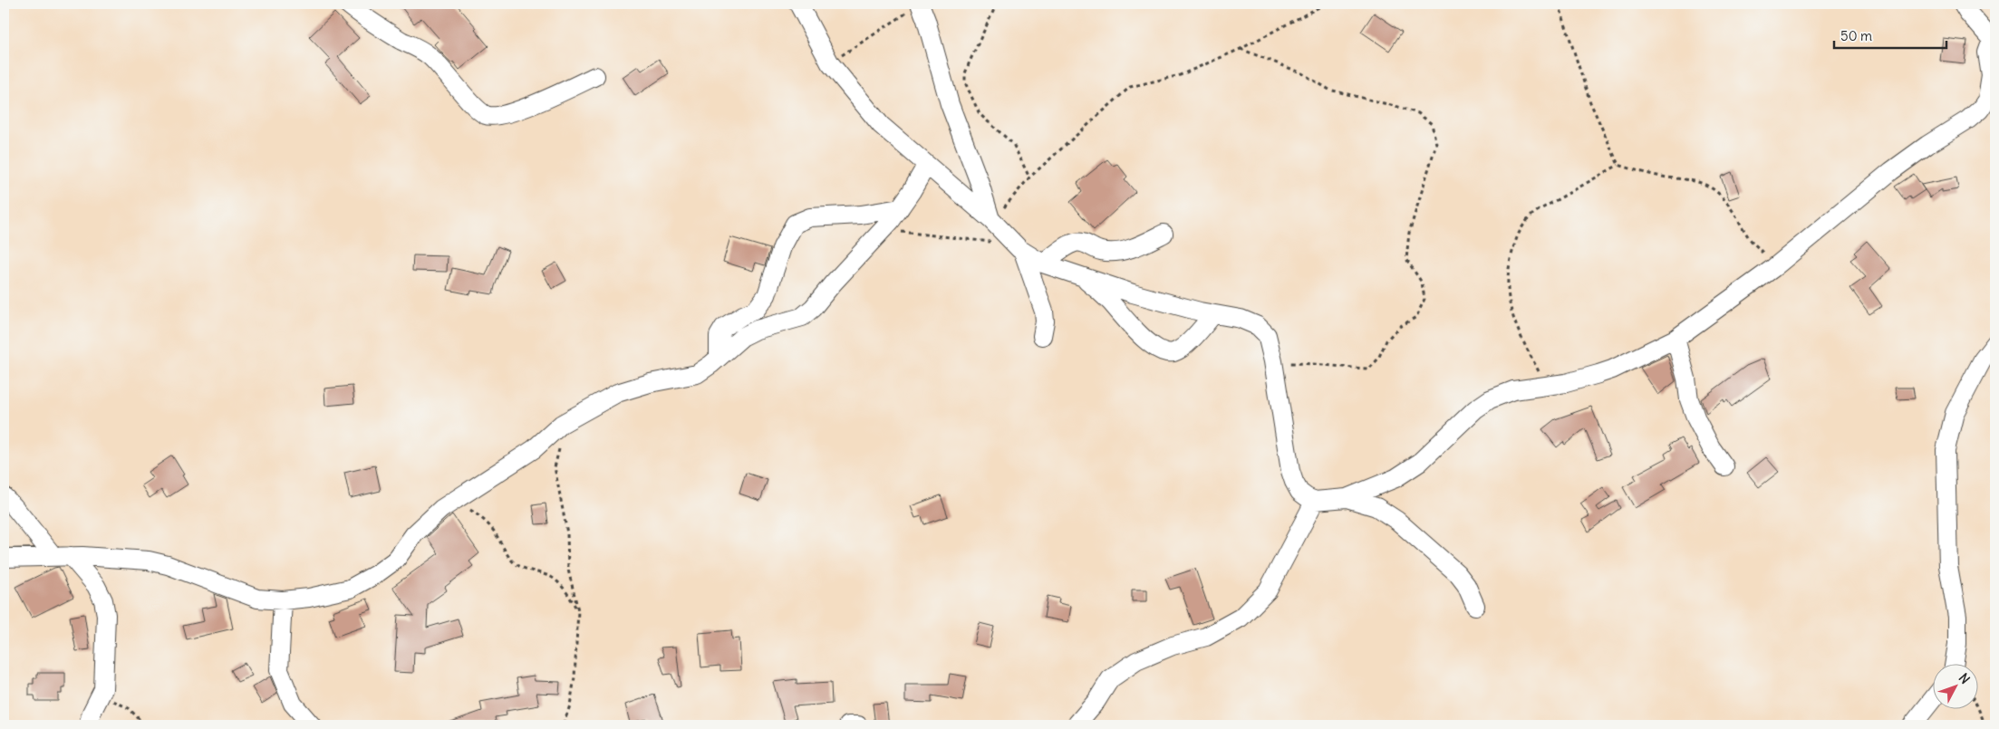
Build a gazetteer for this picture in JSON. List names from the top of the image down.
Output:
{
  "scale_bar": "50 m",
  "north": "top right"
}
